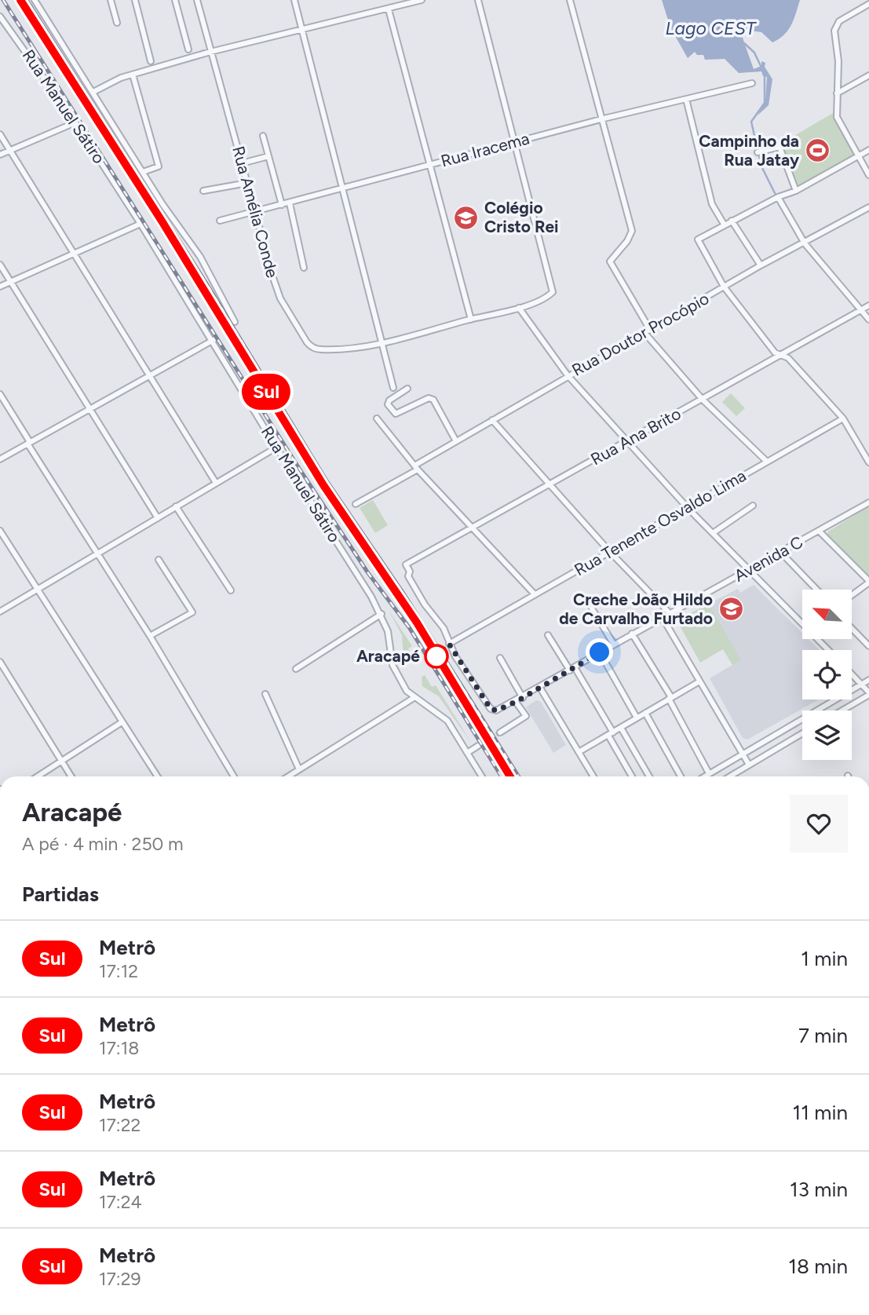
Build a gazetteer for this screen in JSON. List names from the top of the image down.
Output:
{
  "streets": {
    "street": [
      "Rua Manuel Sátiro",
      "Rua Iracema",
      "Rua Amélia Conde",
      "Rua Doutor Procópio",
      "Rua Ana Brito",
      "Rua Tenente Osvaldo Lima",
      "Avenida C"
    ]
  },
  "crossings": [
    ["Rua Iracema", "Rua Amélia Conde"],
    ["Rua Ana Brito", "Rua Tenente Osvaldo Lima"],
    ["Rua Ana Brito", "Avenida C"],
    ["Rua Tenente Osvaldo Lima", "Avenida C"]
  ],
  "water": ["Lago CEST"],
  "places": {
    "sports": ["Campinho da Rua Jatay"],
    "school or university": ["Colégio Cristo Rei", "Creche João Hildo de Carvalho Furtado"],
    "other": ["Aracapé"]
  },
  "lines": ["metro line Sul"],
  "north": "top left",
  "page": {
    "on_map": "Sul",
    "heading": [
      ["Aracapé", "A pé · 4 min · 250 m"],
      "Partidas"
    ],
    "list": [
      {
        "mark": "Sul",
        "name": "Metrô",
        "note": "17:12",
        "value": "1 min"
      },
      {
        "mark": "Sul",
        "name": "Metrô",
        "note": "17:18",
        "value": "7 min"
      },
      {
        "mark": "Sul",
        "name": "Metrô",
        "note": "17:22",
        "value": "11 min"
      },
      {
        "mark": "Sul",
        "name": "Metrô",
        "note": "17:24",
        "value": "13 min"
      },
      {
        "mark": "Sul",
        "name": "Metrô",
        "note": "17:29",
        "value": "18 min"
      }
    ]
  }
}
